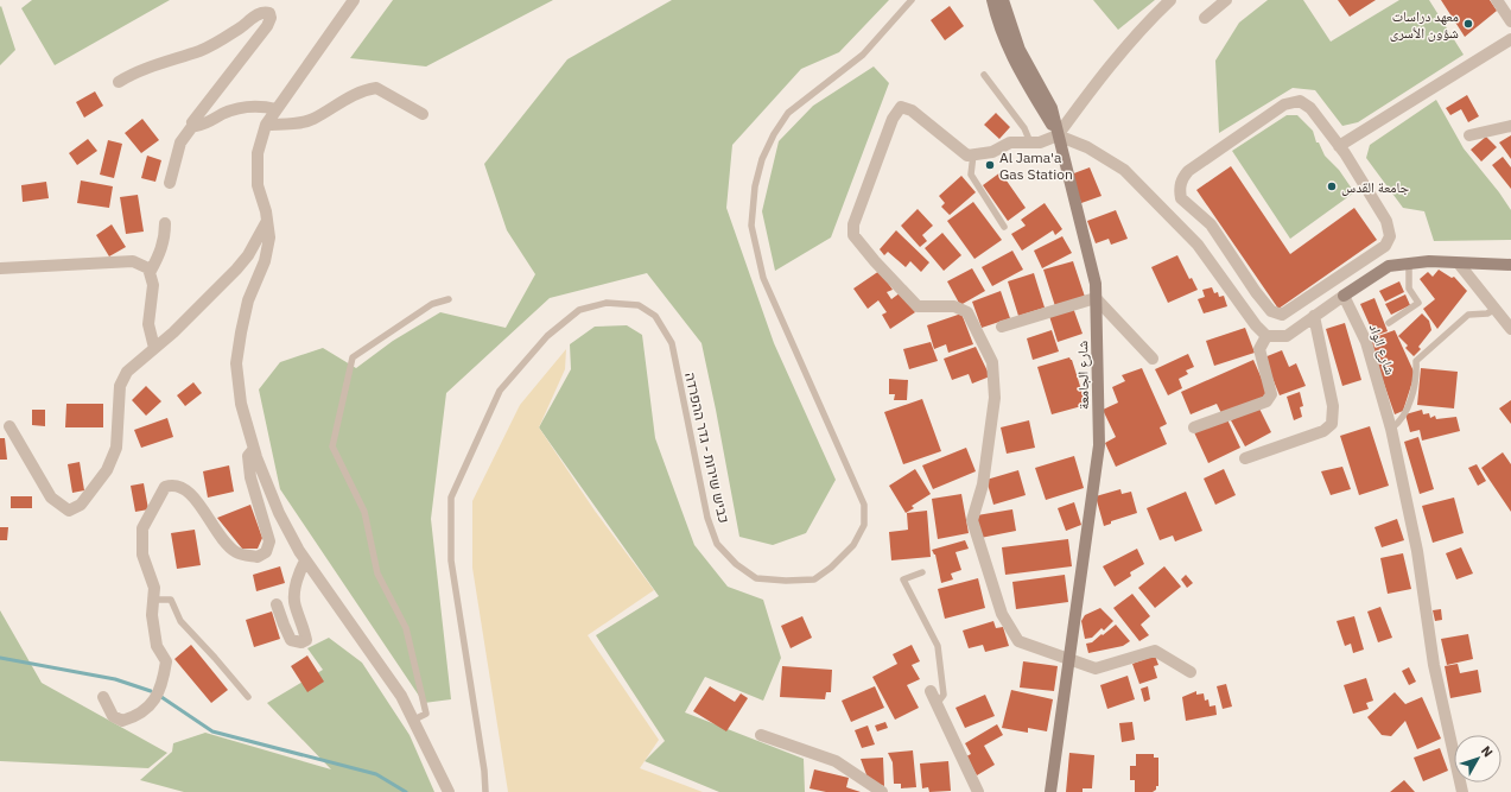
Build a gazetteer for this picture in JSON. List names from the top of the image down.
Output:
{
  "streets": {
    "main road": ["شارع الجامعة"],
    "street": ["شارع الواد"],
    "lane": ["כביש שירות - גדר ההפרדה"]
  },
  "places": ["معهد دراسات شؤون الأسرى", "Al Jama'a Gas Station", "جامعة القدس"],
  "north": "top right"
}
